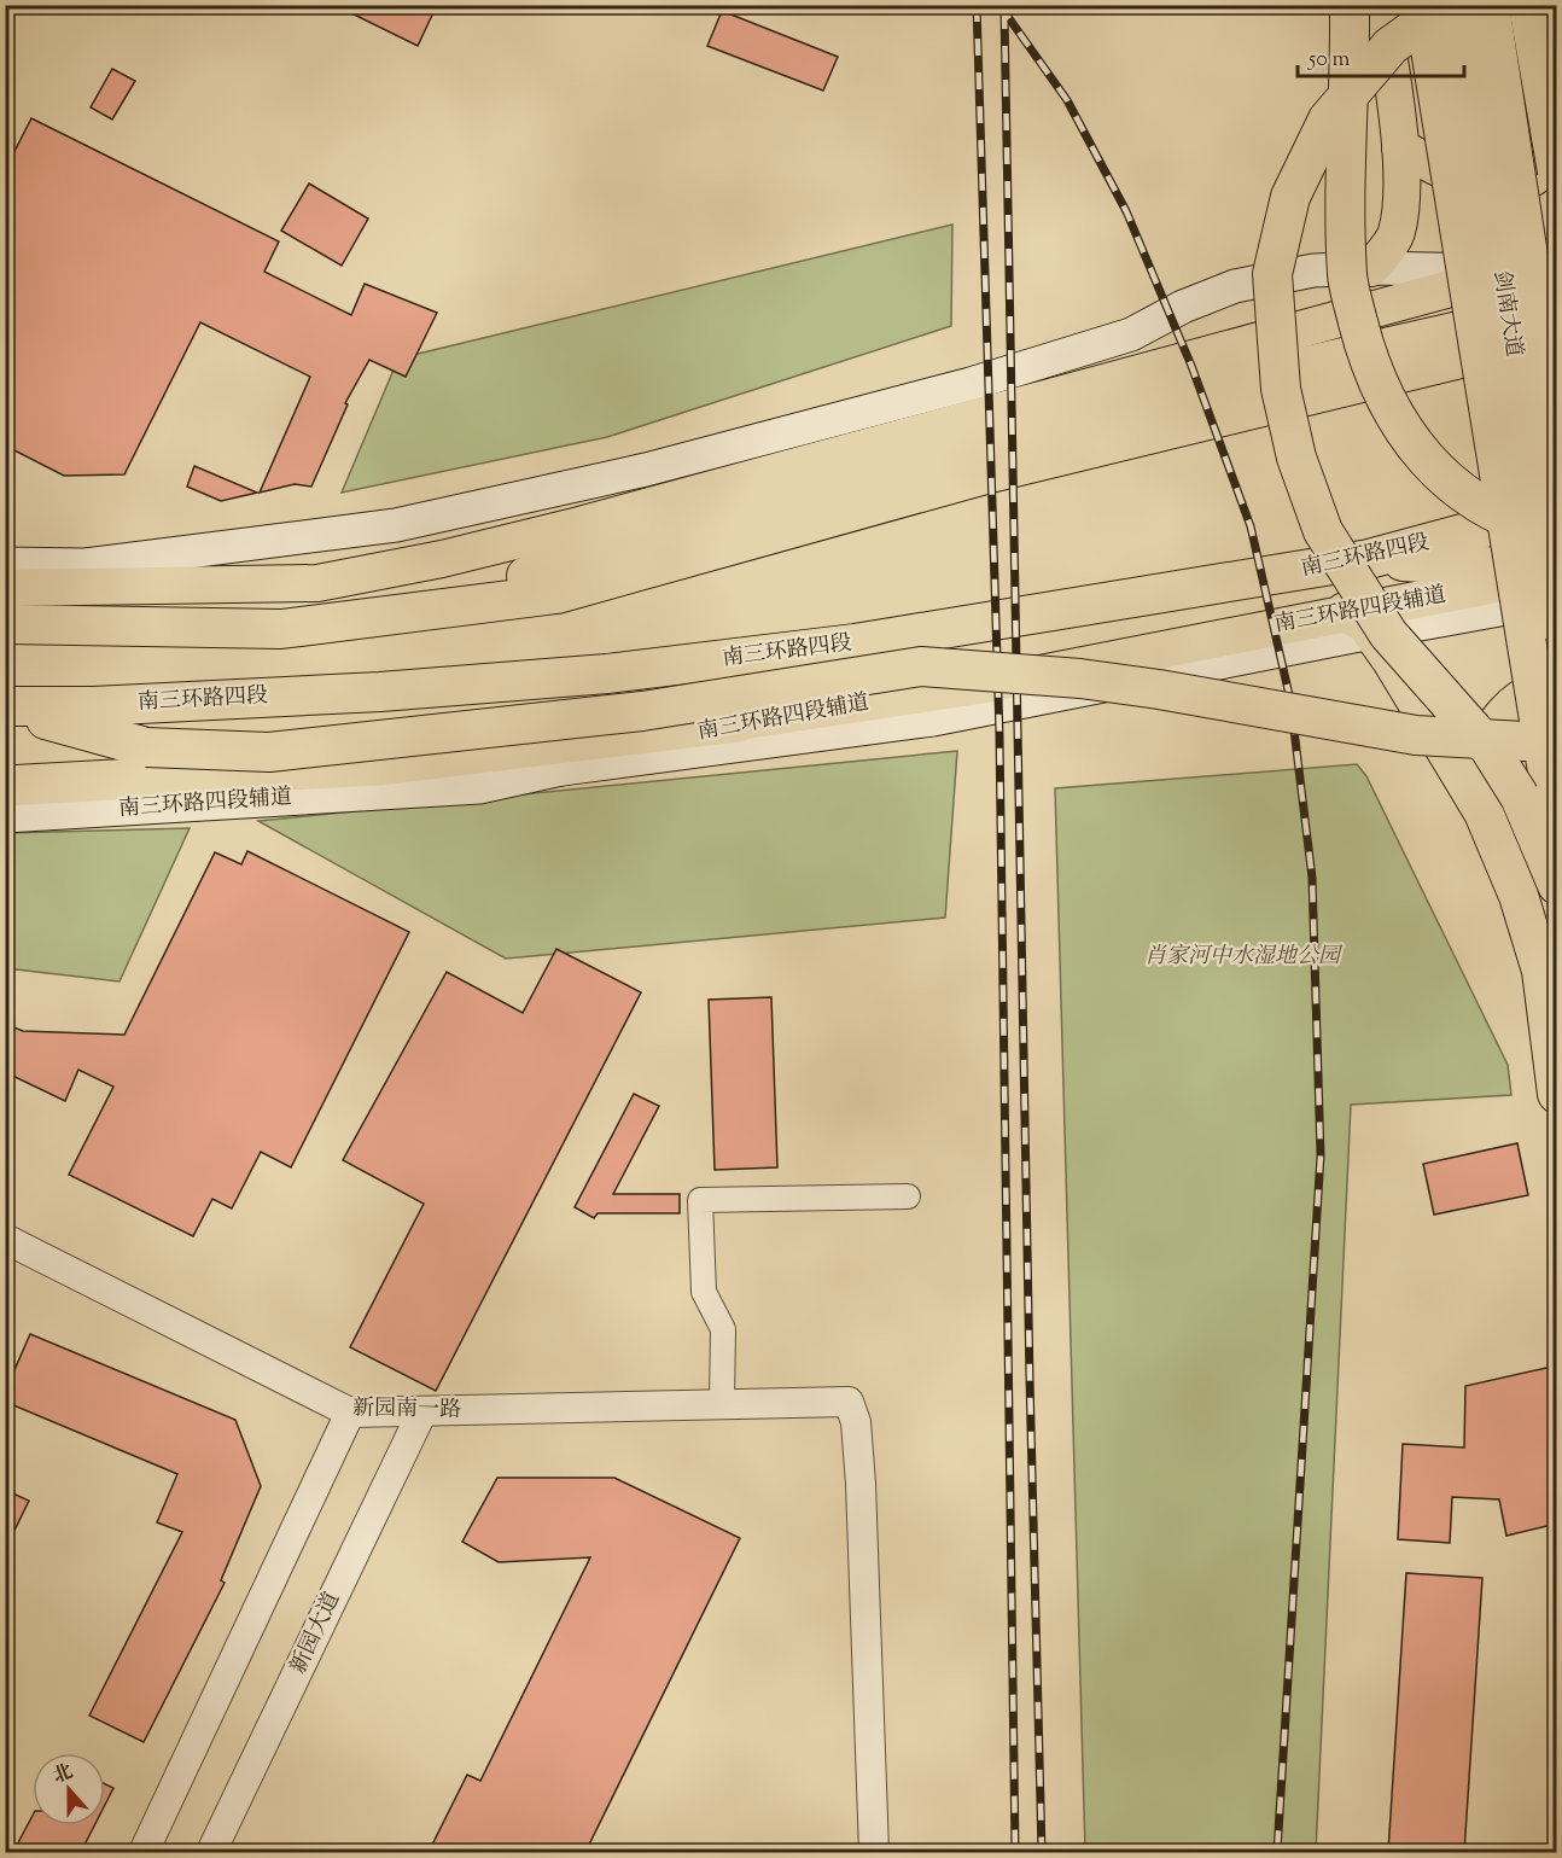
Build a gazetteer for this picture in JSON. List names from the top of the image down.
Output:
{
  "streets": {
    "highway": ["剑南大道", "南三环路四段"],
    "main road": ["南三环路四段辅道"],
    "street": ["新园南一路", "新园大道"]
  },
  "crossings": [
    ["新园南一路", "新园大道"]
  ],
  "parks": ["肖家河中水湿地公园"],
  "scale_bar": "50 m",
  "north": "top"
}
